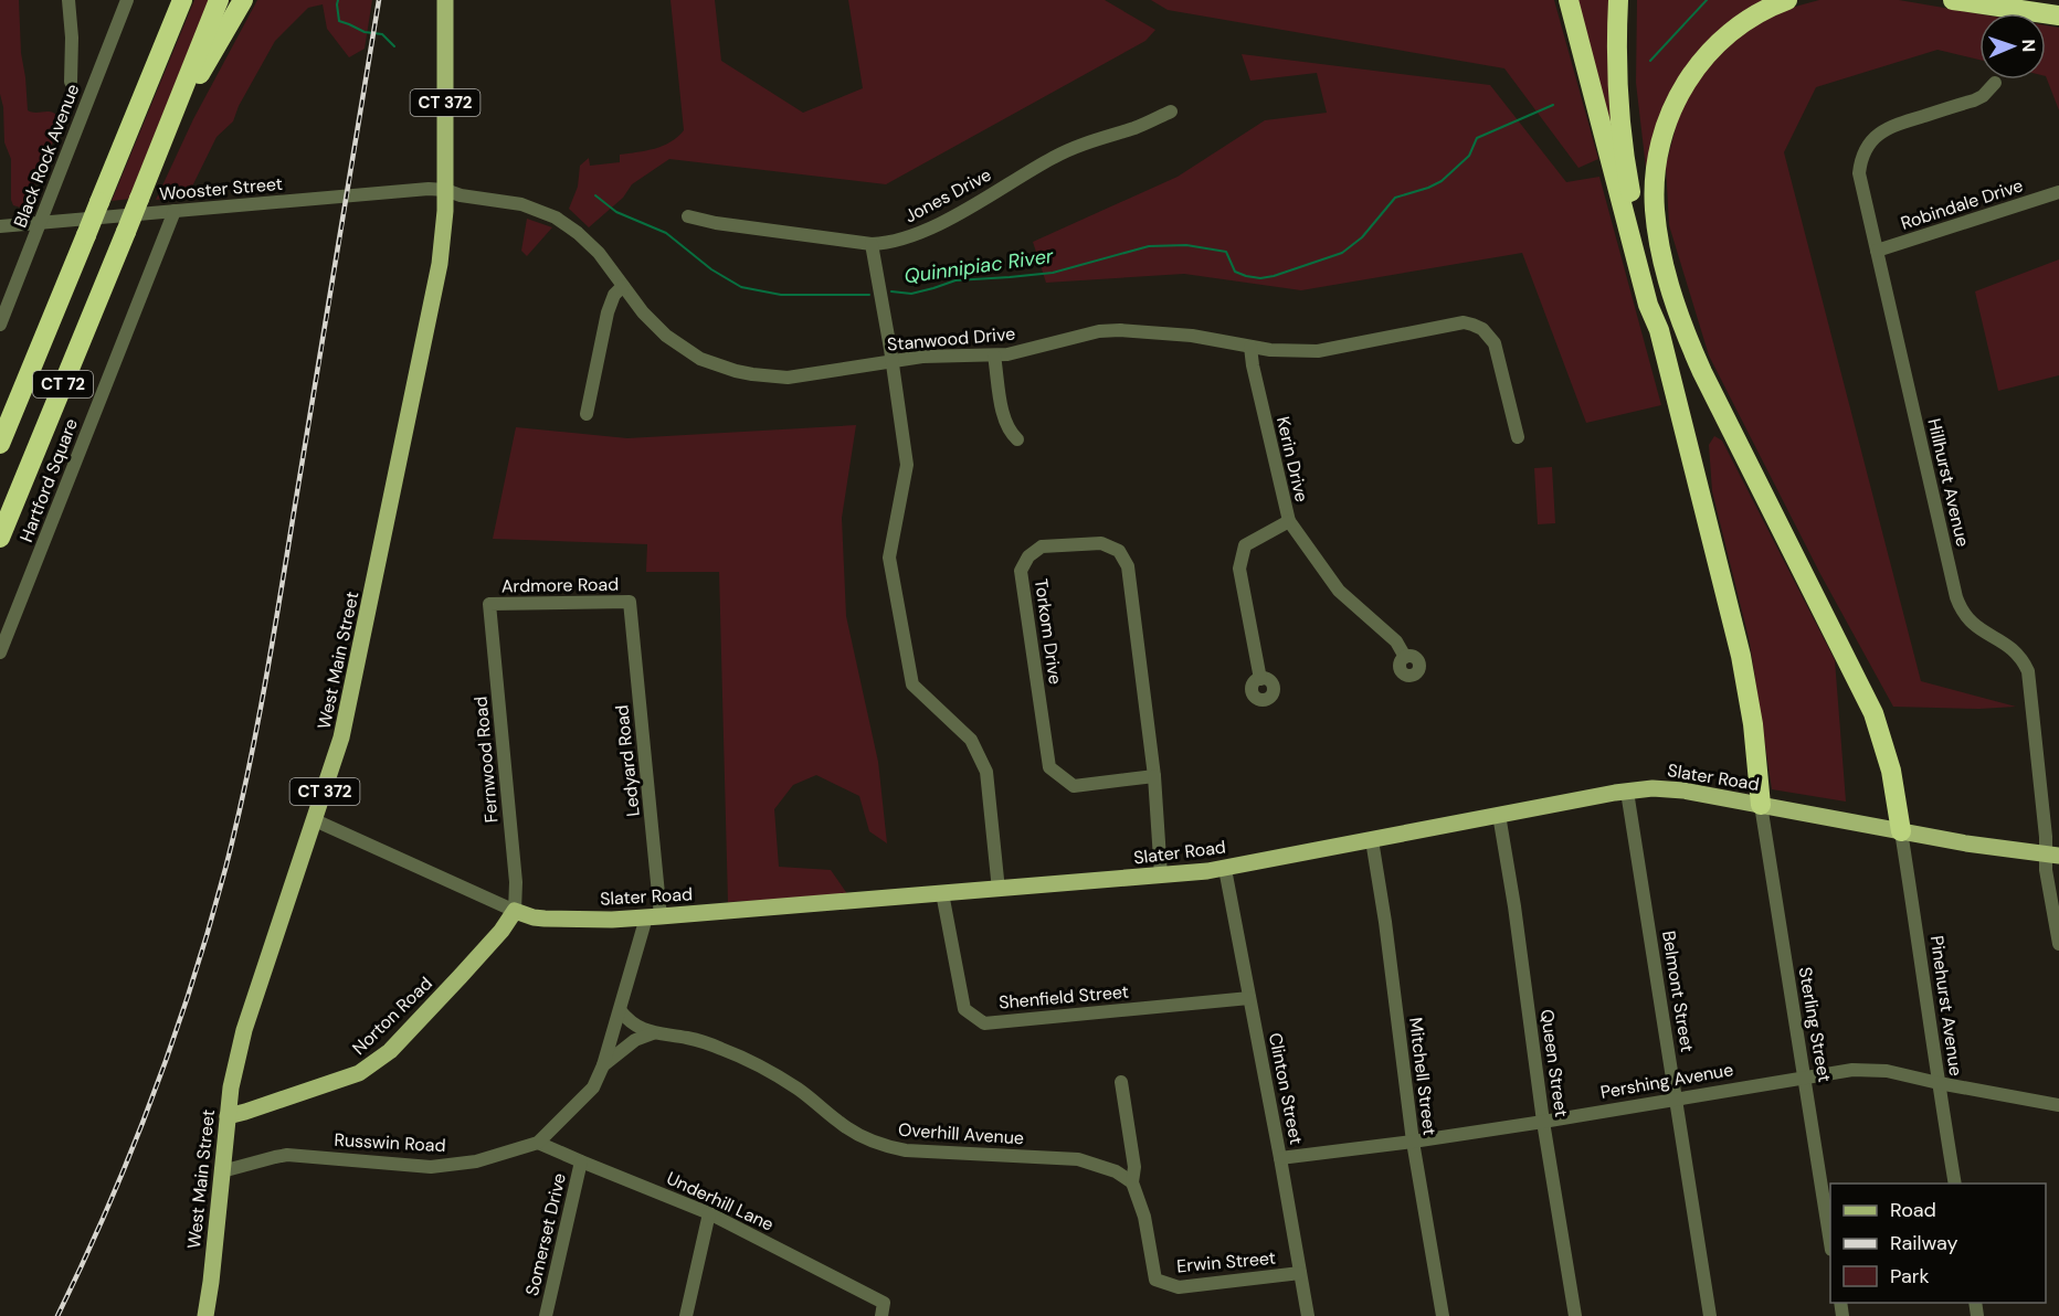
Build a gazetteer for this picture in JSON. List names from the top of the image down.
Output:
{
  "streets": {
    "highway": ["CT 72"],
    "main road": [
      "CT 372",
      "West Main Street",
      "Slater Road",
      "Norton Road"
    ],
    "street": [
      "Black Rock Avenue",
      "Wooster Street",
      "Jones Drive",
      "Robindale Drive",
      "Stanwood Drive",
      "Kerin Drive",
      "Hartford Square",
      "Hillhurst Avenue",
      "Ardmore Road",
      "Torkom Drive",
      "Fernwood Road",
      "Ledyard Road",
      "Belmont Street",
      "Shenfield Street",
      "Pinehurst Avenue",
      "Sterling Street",
      "Queen Street",
      "Mitchell Street",
      "Pershing Avenue",
      "Clinton Street",
      "Overhill Avenue",
      "Russwin Road",
      "Underhill Lane",
      "Somerset Drive",
      "Erwin Street"
    ]
  },
  "crossings": [
    ["Black Rock Avenue", "Wooster Street"],
    ["Wooster Street", "Stanwood Drive"],
    ["Wooster Street", "Hartford Square"],
    ["Wooster Street", "West Main Street"],
    ["Robindale Drive", "Hillhurst Avenue"],
    ["Stanwood Drive", "Kerin Drive"],
    ["Stanwood Drive", "West Main Street"],
    ["Hillhurst Avenue", "Slater Road"],
    ["Ardmore Road", "Fernwood Road"],
    ["Ardmore Road", "Ledyard Road"],
    ["Torkom Drive", "Slater Road"],
    ["West Main Street", "Slater Road"],
    ["West Main Street", "Norton Road"],
    ["West Main Street", "Russwin Road"],
    ["Fernwood Road", "Slater Road"],
    ["Fernwood Road", "Norton Road"],
    ["Ledyard Road", "Slater Road"],
    ["Ledyard Road", "Russwin Road"],
    ["Slater Road", "Belmont Street"],
    ["Slater Road", "Shenfield Street"],
    ["Slater Road", "Pinehurst Avenue"],
    ["Slater Road", "Norton Road"],
    ["Slater Road", "Sterling Street"],
    ["Slater Road", "Queen Street"],
    ["Slater Road", "Mitchell Street"],
    ["Slater Road", "Clinton Street"],
    ["Slater Road", "Russwin Road"],
    ["Belmont Street", "Pershing Avenue"],
    ["Shenfield Street", "Clinton Street"],
    ["Pinehurst Avenue", "Pershing Avenue"],
    ["Sterling Street", "Pershing Avenue"],
    ["Queen Street", "Pershing Avenue"],
    ["Mitchell Street", "Pershing Avenue"],
    ["Pershing Avenue", "Clinton Street"],
    ["Clinton Street", "Erwin Street"],
    ["Overhill Avenue", "Russwin Road"],
    ["Overhill Avenue", "Erwin Street"],
    ["Russwin Road", "Underhill Lane"],
    ["Underhill Lane", "Somerset Drive"]
  ],
  "water": ["Quinnipiac River"],
  "legend": ["Road", "Railway", "Park"],
  "north": "right"
}
